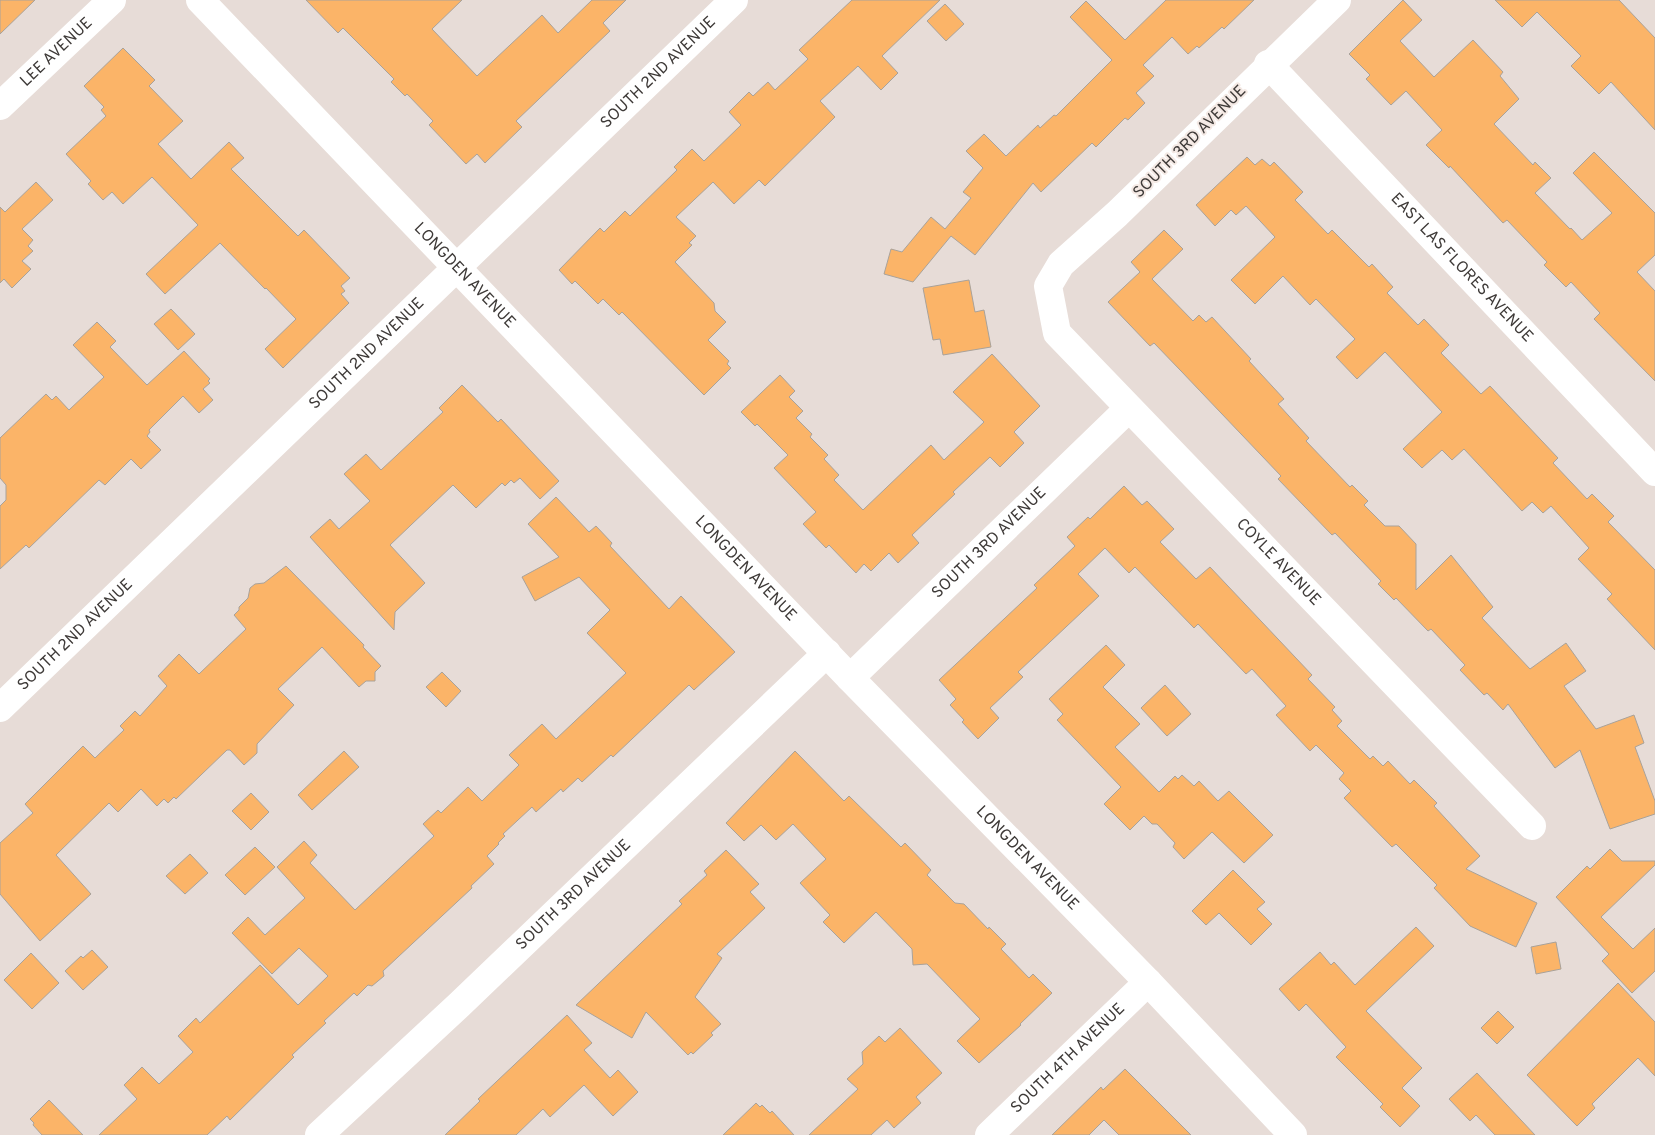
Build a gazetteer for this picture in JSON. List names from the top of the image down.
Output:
{
  "streets": {
    "street": [
      "LEE AVENUE",
      "SOUTH 2ND AVENUE",
      "SOUTH 3RD AVENUE",
      "EAST LAS FLORES AVENUE",
      "LONGDEN AVENUE",
      "COYLE AVENUE",
      "SOUTH 4TH AVENUE"
    ]
  },
  "crossings": [
    ["SOUTH 2ND AVENUE", "LONGDEN AVENUE"],
    ["SOUTH 3RD AVENUE", "EAST LAS FLORES AVENUE"],
    ["SOUTH 3RD AVENUE", "LONGDEN AVENUE"],
    ["SOUTH 3RD AVENUE", "COYLE AVENUE"],
    ["LONGDEN AVENUE", "SOUTH 4TH AVENUE"]
  ]
}
